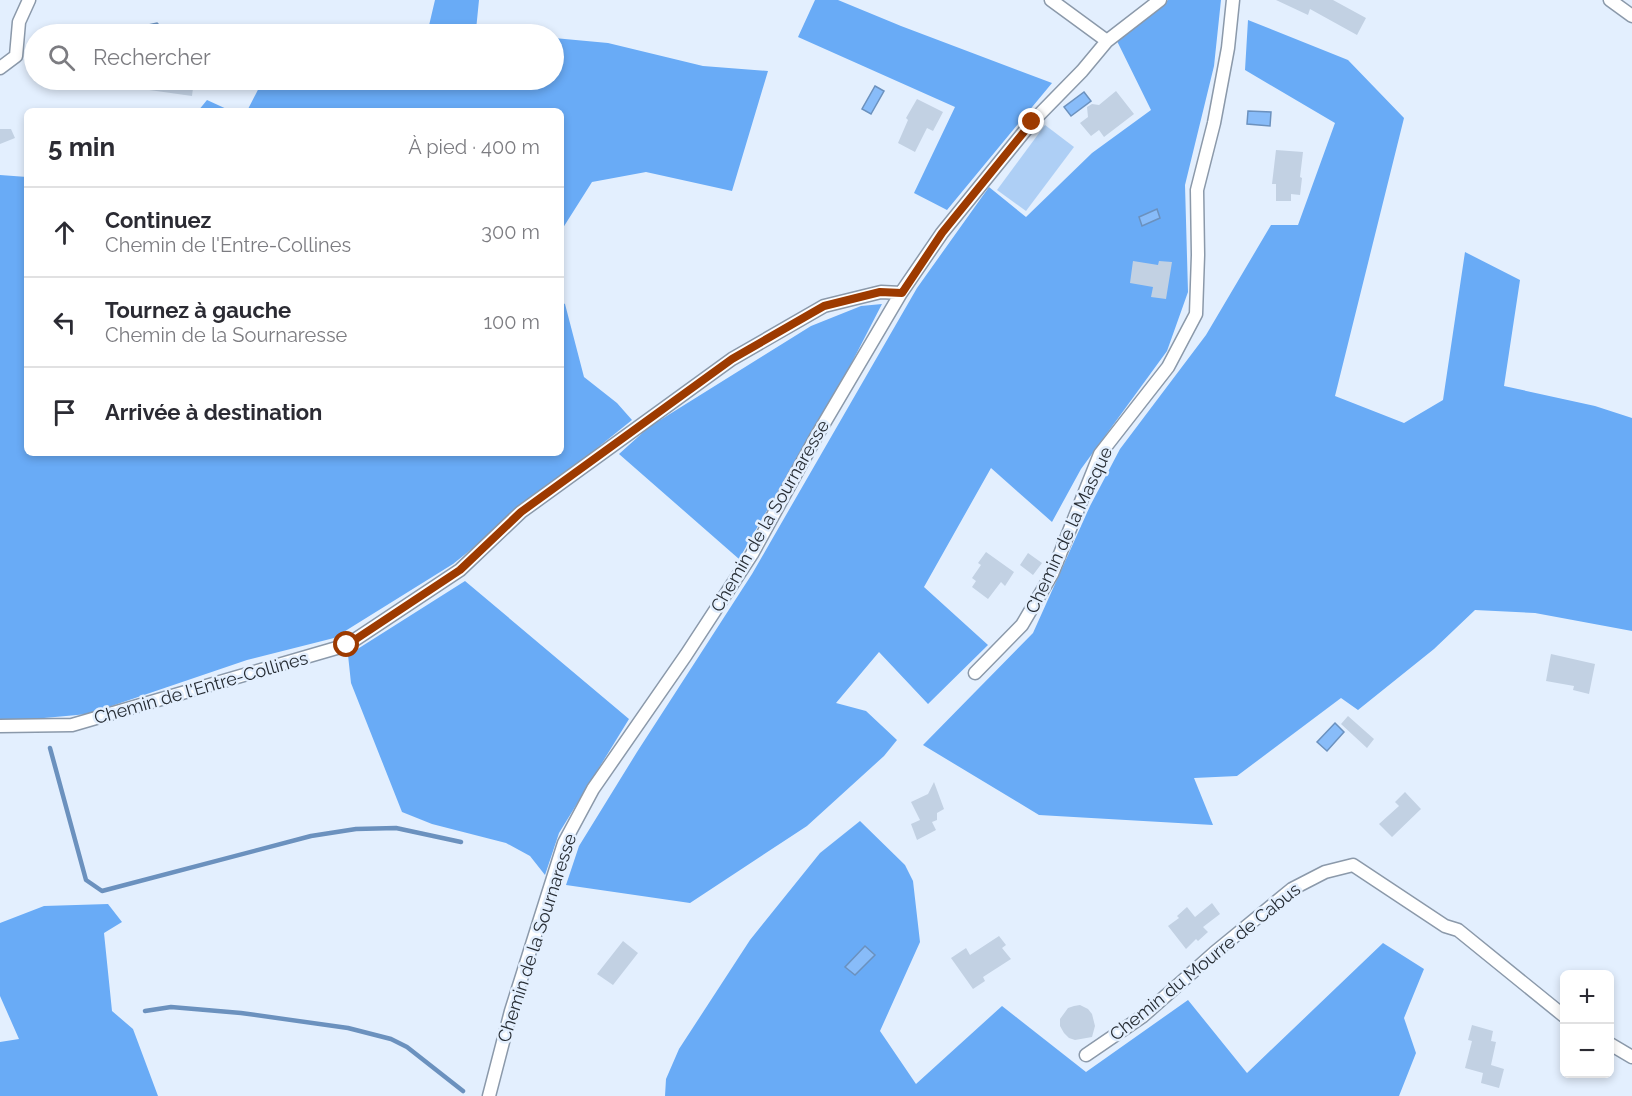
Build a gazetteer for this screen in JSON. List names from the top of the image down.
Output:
{
  "streets": {
    "street": [
      "Chemin de la Sournaresse",
      "Chemin de la Masque",
      "Chemin de l'Entre-Collines",
      "Chemin du Mourre de Cabus"
    ]
  },
  "crossings": [
    ["Chemin de la Sournaresse", "Chemin de l'Entre-Collines"]
  ],
  "page": {
    "search": "Rechercher",
    "heading": ["5 min", "À pied · 400 m"],
    "list": [
      ["Continuez", "Chemin de l'Entre-Collines", "300 m"],
      ["Tournez à gauche", "Chemin de la Sournaresse", "100 m"],
      "Arrivée à destination"
    ],
    "map_buttons": ["+", "−"]
  }
}
